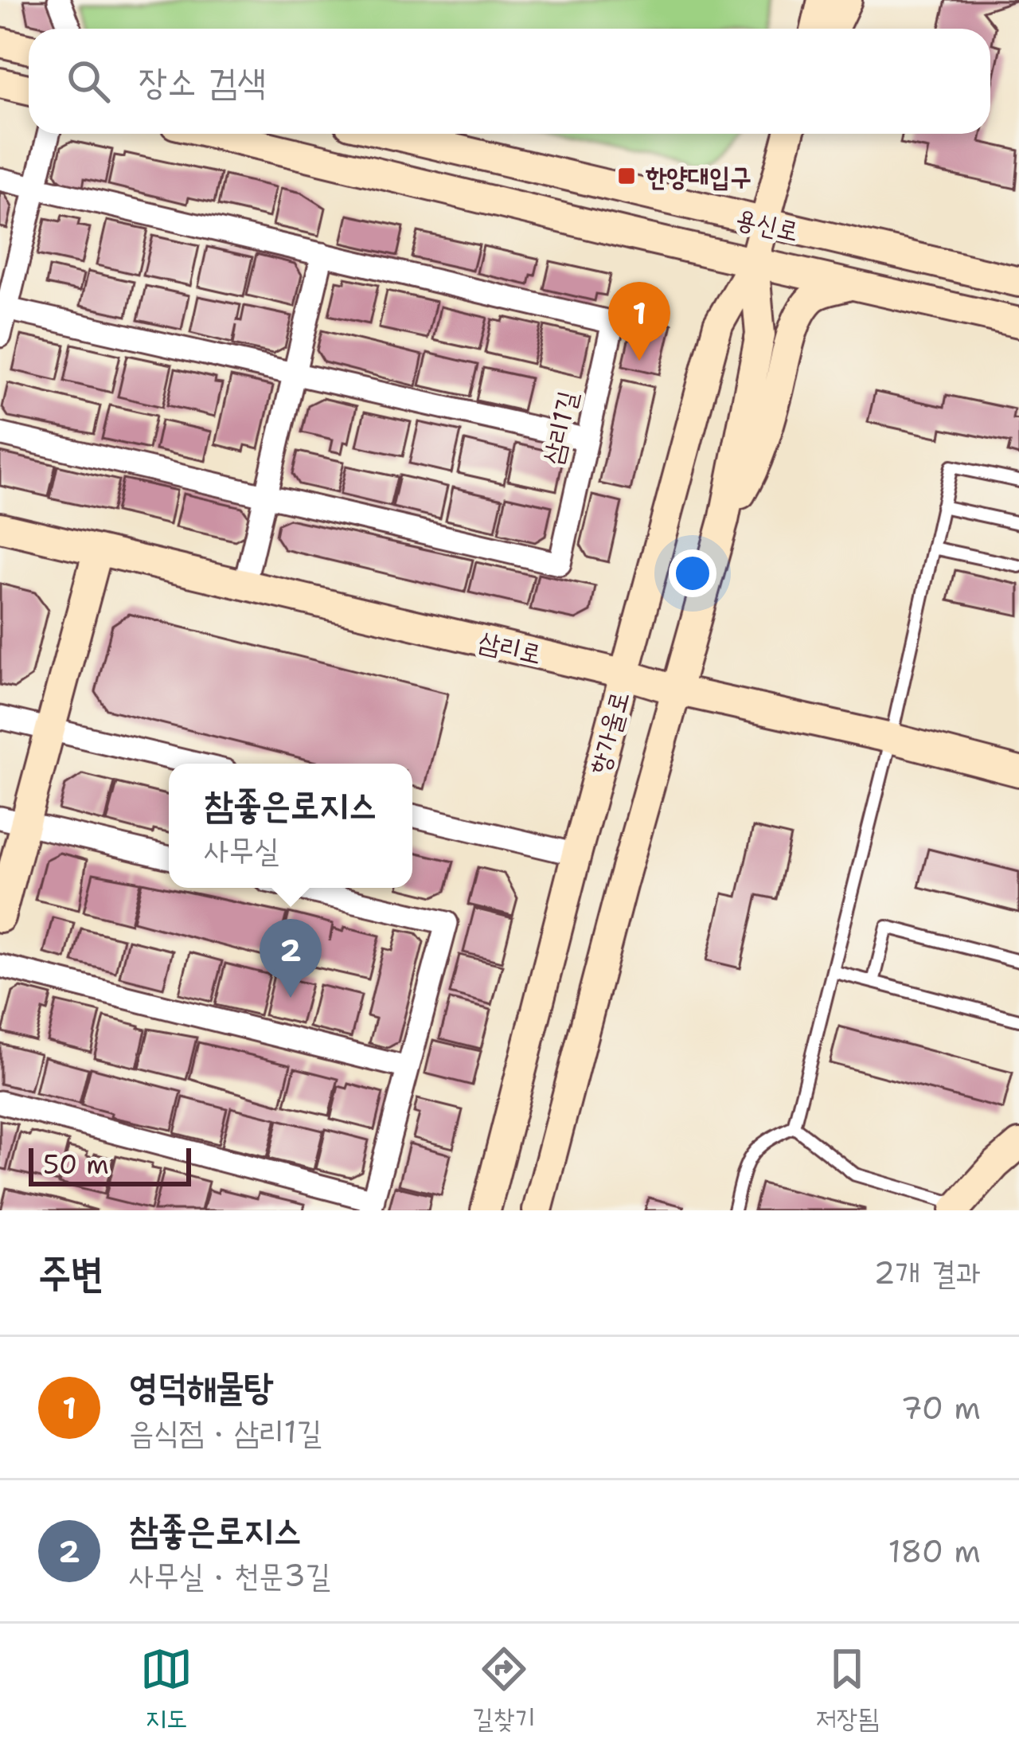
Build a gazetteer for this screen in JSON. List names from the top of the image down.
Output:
{
  "streets": {
    "main road": ["용신로", "삼리로", "항가울로"],
    "street": ["삼리1길"]
  },
  "crossings": [
    ["용신로", "항가울로"],
    ["삼리로", "항가울로"]
  ],
  "places": {
    "transit": ["한양대입구"]
  },
  "scale_bar": "50 m",
  "page": {
    "search": "장소 검색",
    "pins": ["1", "2"],
    "popup": ["참좋은로지스", "사무실"],
    "scale": "50 m",
    "heading": ["주변", "2개 결과"],
    "list": [
      {
        "mark": "1",
        "name": "영덕해물탕",
        "note": "음식점 · 삼리1길",
        "value": "70 m"
      },
      {
        "mark": "2",
        "name": "참좋은로지스",
        "note": "사무실 · 천문3길",
        "value": "180 m"
      }
    ],
    "nav": ["지도", "길찾기", "저장됨"]
  }
}
